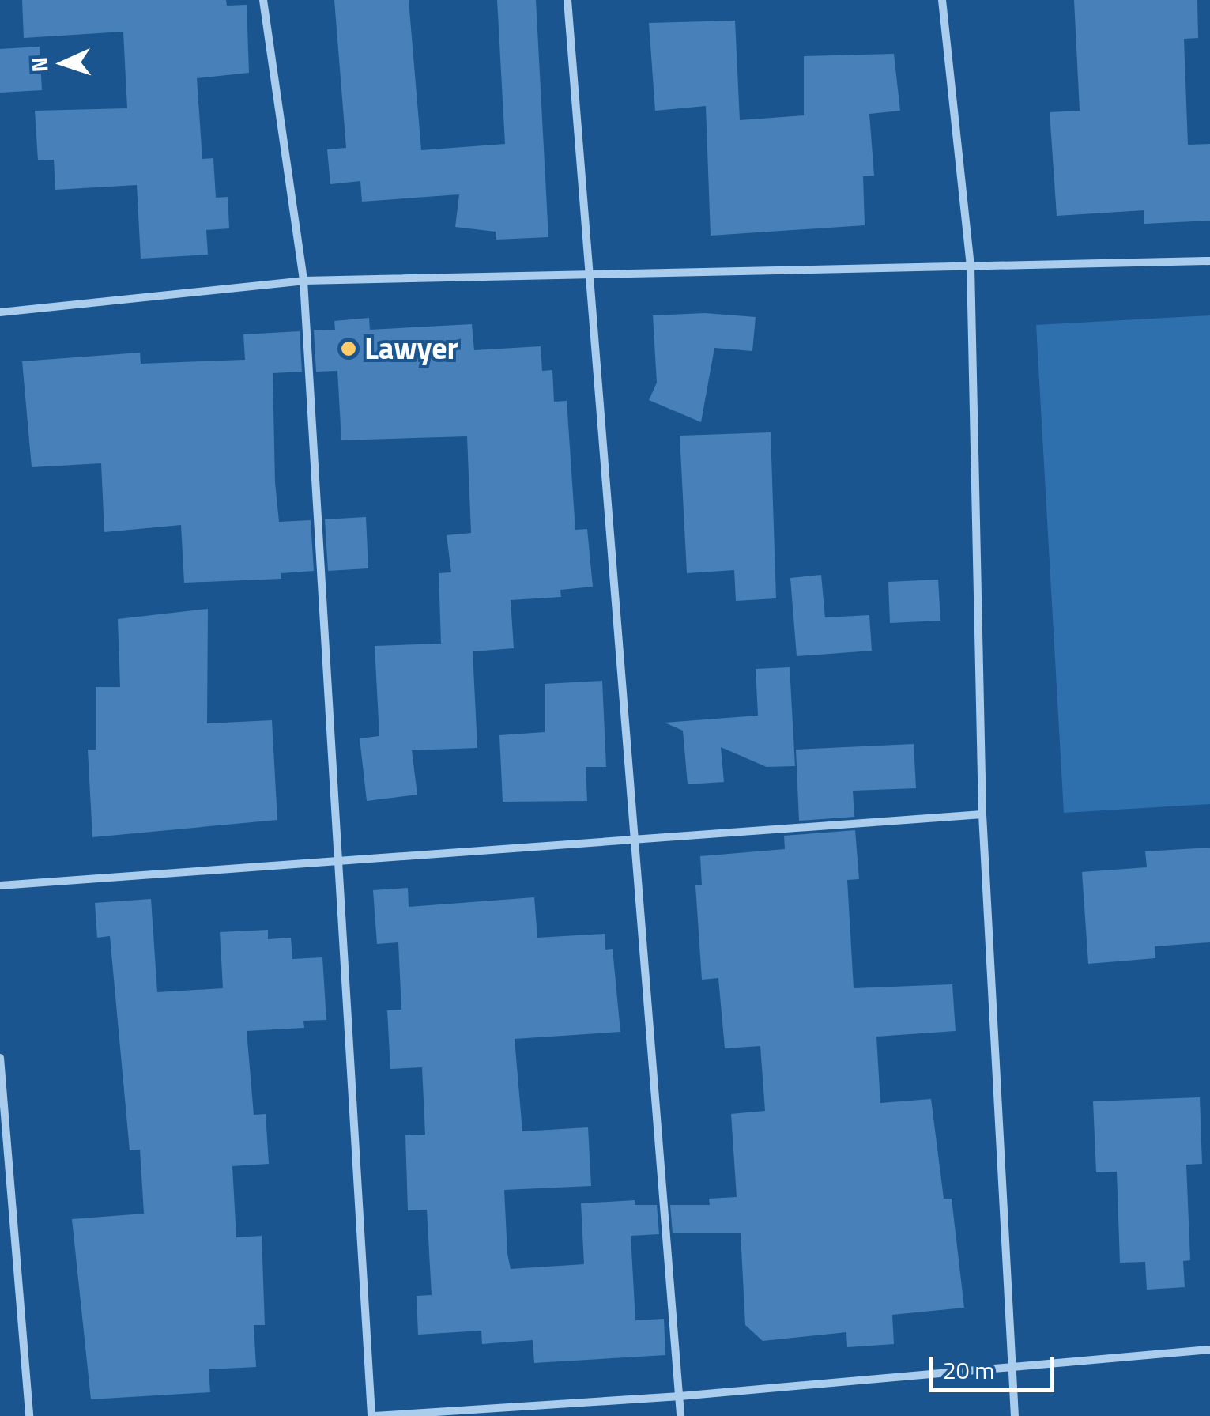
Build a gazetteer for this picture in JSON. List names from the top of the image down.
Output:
{
  "places": ["Lawyer"],
  "scale_bar": "20 m",
  "north": "left"
}
